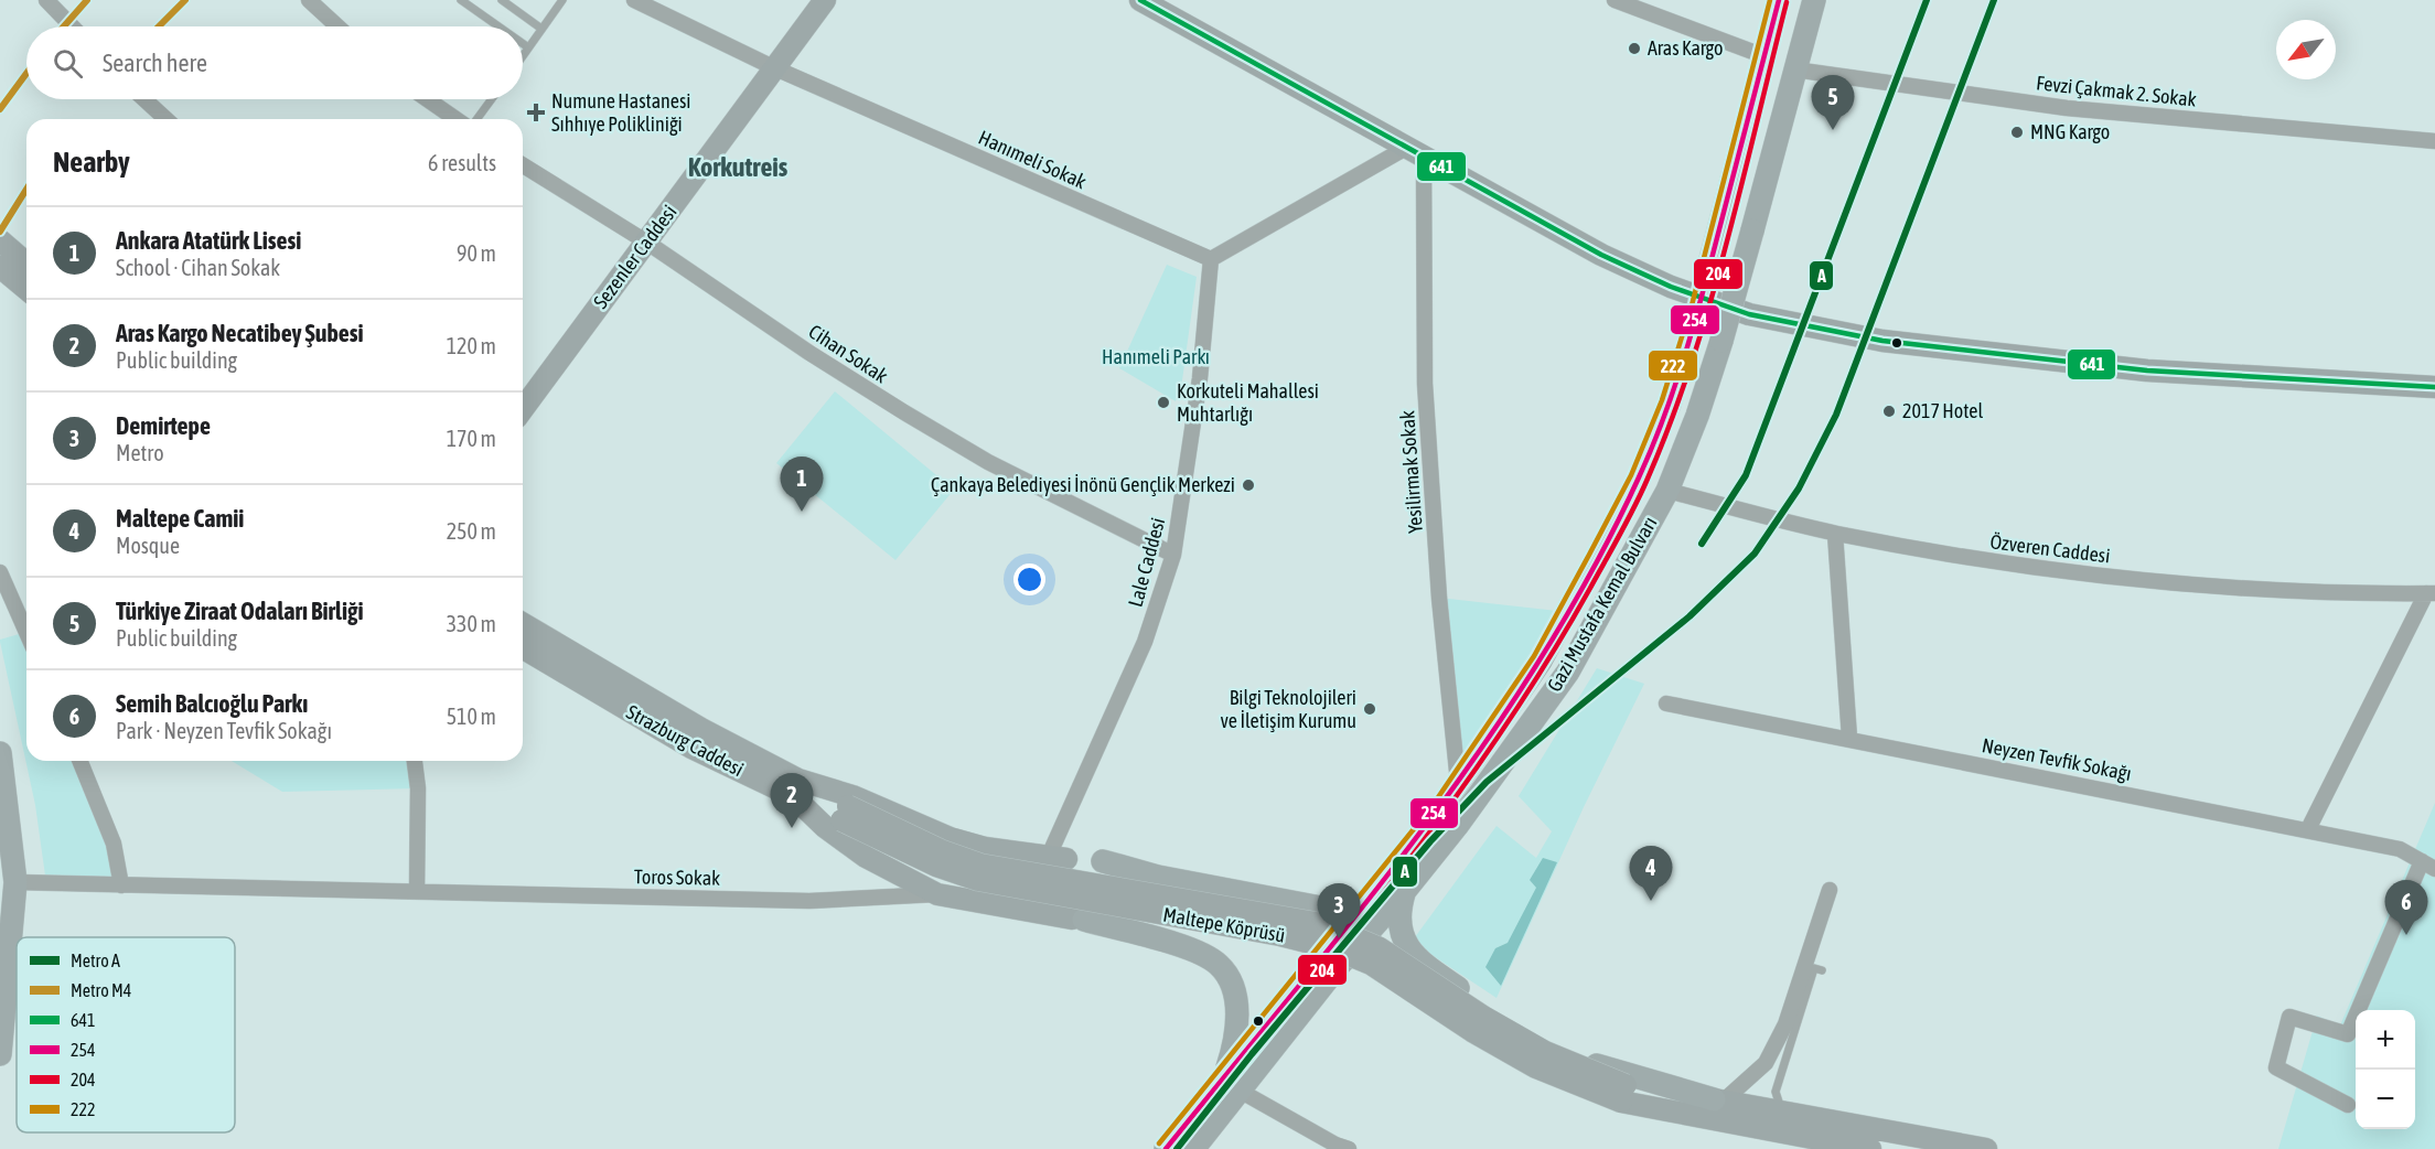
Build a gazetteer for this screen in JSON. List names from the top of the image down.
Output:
{
  "streets": {
    "main road": [
      "Sezenler Caddesi",
      "Gazi Mustafa Kemal Bulvarı",
      "Strazburg Caddesi",
      "Maltepe Köprüsü"
    ],
    "street": [
      "Fevzi Çakmak 2. Sokak",
      "Hanımeli Sokak",
      "Cihan Sokak",
      "Yesilirmak Sokak",
      "Özveren Caddesi",
      "Lale Caddesi",
      "Neyzen Tevfik Sokağı",
      "Toros Sokak"
    ]
  },
  "crossings": [
    ["Fevzi Çakmak 2. Sokak", "Gazi Mustafa Kemal Bulvarı"],
    ["Hanımeli Sokak", "Sezenler Caddesi"],
    ["Hanımeli Sokak", "Lale Caddesi"],
    ["Sezenler Caddesi", "Cihan Sokak"],
    ["Cihan Sokak", "Lale Caddesi"],
    ["Yesilirmak Sokak", "Gazi Mustafa Kemal Bulvarı"],
    ["Özveren Caddesi", "Gazi Mustafa Kemal Bulvarı"],
    ["Lale Caddesi", "Strazburg Caddesi"],
    ["Strazburg Caddesi", "Toros Sokak"],
    ["Strazburg Caddesi", "Maltepe Köprüsü"]
  ],
  "districts": ["Korkutreis"],
  "parks": ["Hanımeli Parkı"],
  "places": {
    "other": [
      "Aras Kargo",
      "MNG Kargo",
      "Korkuteli Mahallesi Muhtarlığı",
      "2017 Hotel",
      "Çankaya Belediyesi İnönü Gençlik Merkezi",
      "Bilgi Teknolojileri ve İletişim Kurumu"
    ],
    "health": ["Numune Hastanesi Sıhhıye Polikliniği"]
  },
  "lines": [
    "metro line A",
    "metro line M4",
    "transit line 641",
    "transit line 254",
    "transit line 222",
    "transit line 204"
  ],
  "legend": [
    "Metro A",
    "Metro M4",
    "641",
    "254",
    "204",
    "222"
  ],
  "north": "bottom left",
  "page": {
    "search": "Search here",
    "pins": [
      "5",
      "1",
      "2",
      "4",
      "6",
      "3"
    ],
    "heading": ["Nearby", "6 results"],
    "list": [
      {
        "mark": "1",
        "name": "Ankara Atatürk Lisesi",
        "note": "School · Cihan Sokak",
        "value": "90 m"
      },
      {
        "mark": "2",
        "name": "Aras Kargo Necatibey Şubesi",
        "note": "Public building",
        "value": "120 m"
      },
      {
        "mark": "3",
        "name": "Demirtepe",
        "note": "Metro",
        "value": "170 m"
      },
      {
        "mark": "4",
        "name": "Maltepe Camii",
        "note": "Mosque",
        "value": "250 m"
      },
      {
        "mark": "5",
        "name": "Türkiye Ziraat Odaları Birliği",
        "note": "Public building",
        "value": "330 m"
      },
      {
        "mark": "6",
        "name": "Semih Balcıoğlu Parkı",
        "note": "Park · Neyzen Tevfik Sokağı",
        "value": "510 m"
      }
    ],
    "map_buttons": ["+", "−"]
  }
}
